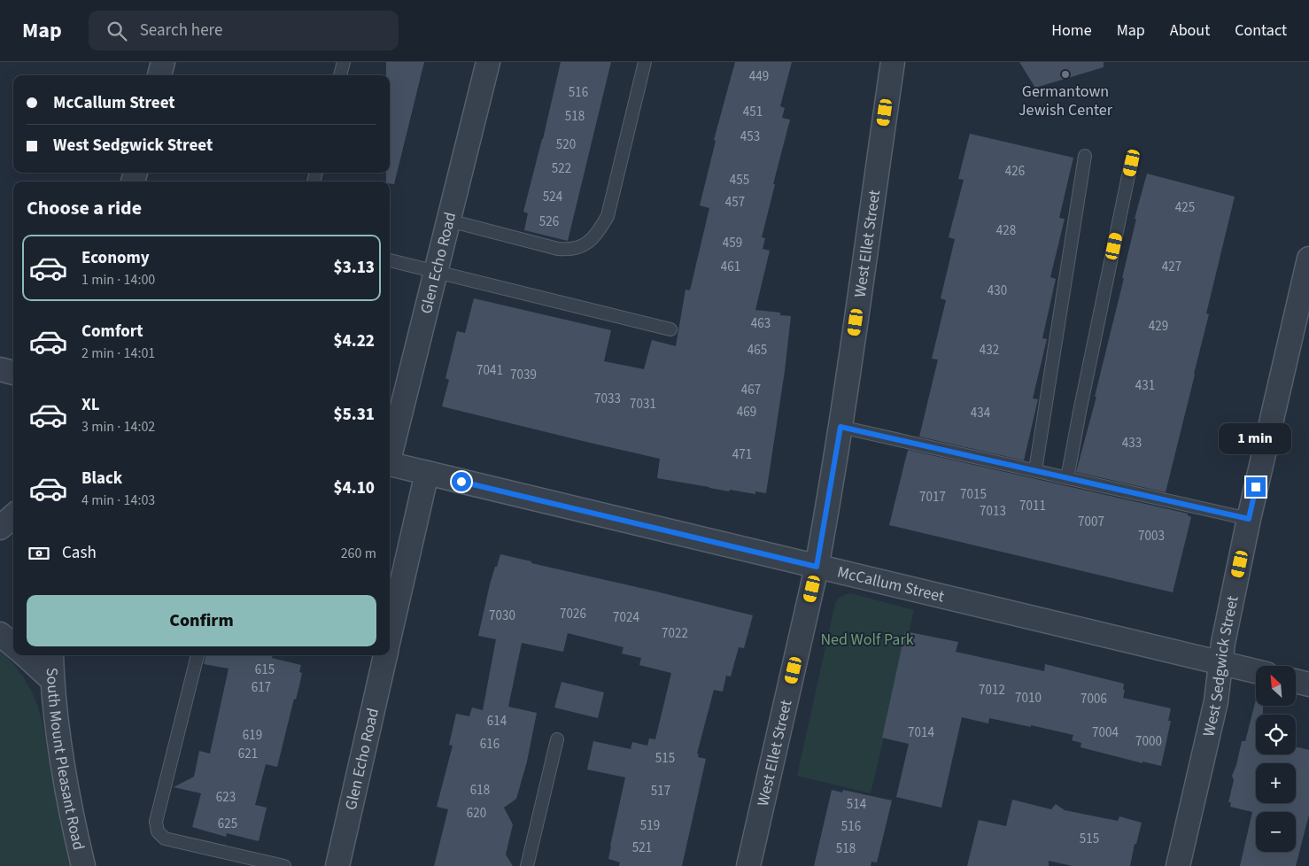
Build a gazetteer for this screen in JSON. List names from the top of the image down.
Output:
{
  "streets": {
    "street": [
      "West Ellet Street",
      "Glen Echo Road",
      "McCallum Street",
      "West Sedgwick Street",
      "South Mount Pleasant Road"
    ]
  },
  "crossings": [
    ["West Ellet Street", "McCallum Street"],
    ["Glen Echo Road", "McCallum Street"],
    ["McCallum Street", "West Sedgwick Street"]
  ],
  "parks": ["Ned Wolf Park"],
  "places": ["Germantown Jewish Center"],
  "house_numbers": [
    "449",
    "516",
    "451",
    "518",
    "453",
    "520",
    "522",
    "426",
    "455",
    "524",
    "457",
    "425",
    "526",
    "428",
    "459",
    "461",
    "427",
    "430",
    "463",
    "429",
    "465",
    "432",
    "7041",
    "7039",
    "431",
    "467",
    "7033",
    "7031",
    "469",
    "434",
    "433",
    "471",
    "7015",
    "7017",
    "7011",
    "7013",
    "7007",
    "7003",
    "7026",
    "7030",
    "7024",
    "7022",
    "615",
    "617",
    "7012",
    "7010",
    "7006",
    "614",
    "7014",
    "7004",
    "619",
    "7000",
    "616",
    "621",
    "515",
    "618",
    "517",
    "623",
    "514",
    "620",
    "625",
    "519",
    "516",
    "515",
    "521",
    "518"
  ],
  "north": "top left",
  "page": {
    "header": "Map",
    "search": "Search here",
    "nav": [
      "Home",
      "Map",
      "About",
      "Contact"
    ],
    "banner": ["McCallum Street", "West Sedgwick Street"],
    "heading": "Choose a ride",
    "list": [
      {
        "name": "Economy",
        "note": "1 min · 14:00",
        "value": "$3.13"
      },
      {
        "name": "Comfort",
        "note": "2 min · 14:01",
        "value": "$4.22"
      },
      {
        "name": "XL",
        "note": "3 min · 14:02",
        "value": "$5.31"
      },
      {
        "name": "Black",
        "note": "4 min · 14:03",
        "value": "$4.10"
      }
    ],
    "bubble": "1 min",
    "pay": ["Cash", "260 m"],
    "buttons": "Confirm",
    "map_buttons": ["+", "−"]
  }
}
